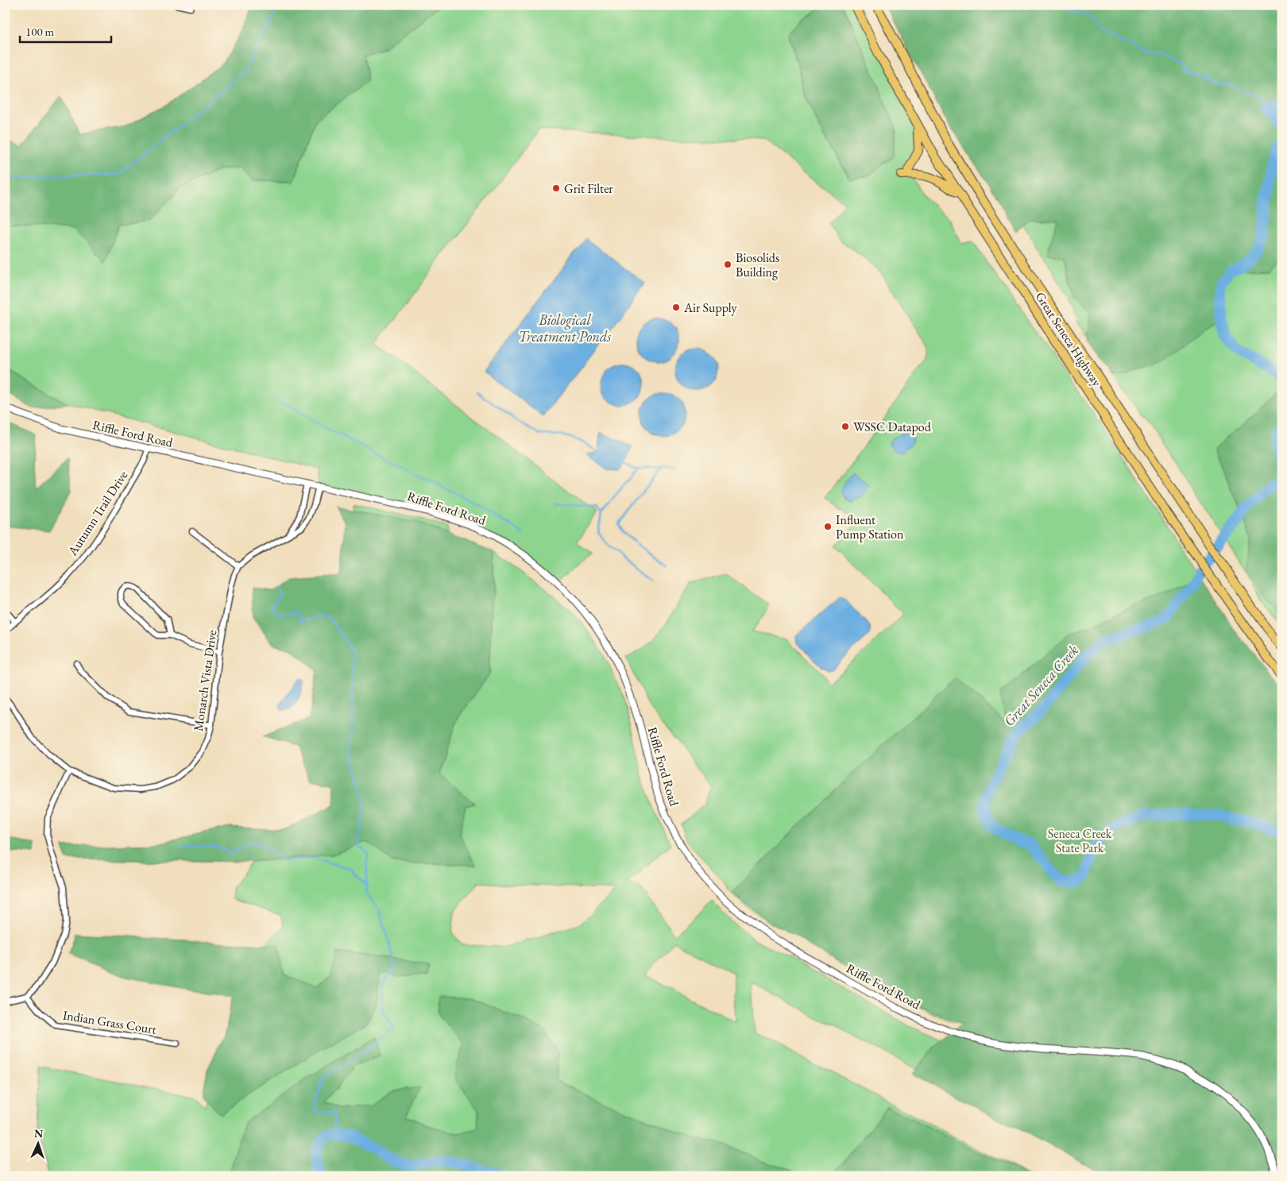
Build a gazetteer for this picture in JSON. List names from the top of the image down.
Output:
{
  "streets": {
    "main road": ["Great Seneca Highway"],
    "street": [
      "Riffle Ford Road",
      "Autumn Trail Drive",
      "Monarch Vista Drive",
      "Indian Grass Court"
    ]
  },
  "crossings": [
    ["Riffle Ford Road", "Autumn Trail Drive"]
  ],
  "water": ["Biological Treatment Ponds", "Great Seneca Creek"],
  "parks": ["Seneca Creek State Park"],
  "places": [
    "Grit Filter",
    "Biosolids Building",
    "Air Supply",
    "WSSC Datapod",
    "Influent Pump Station"
  ],
  "scale_bar": "100 m",
  "north": "top"
}
